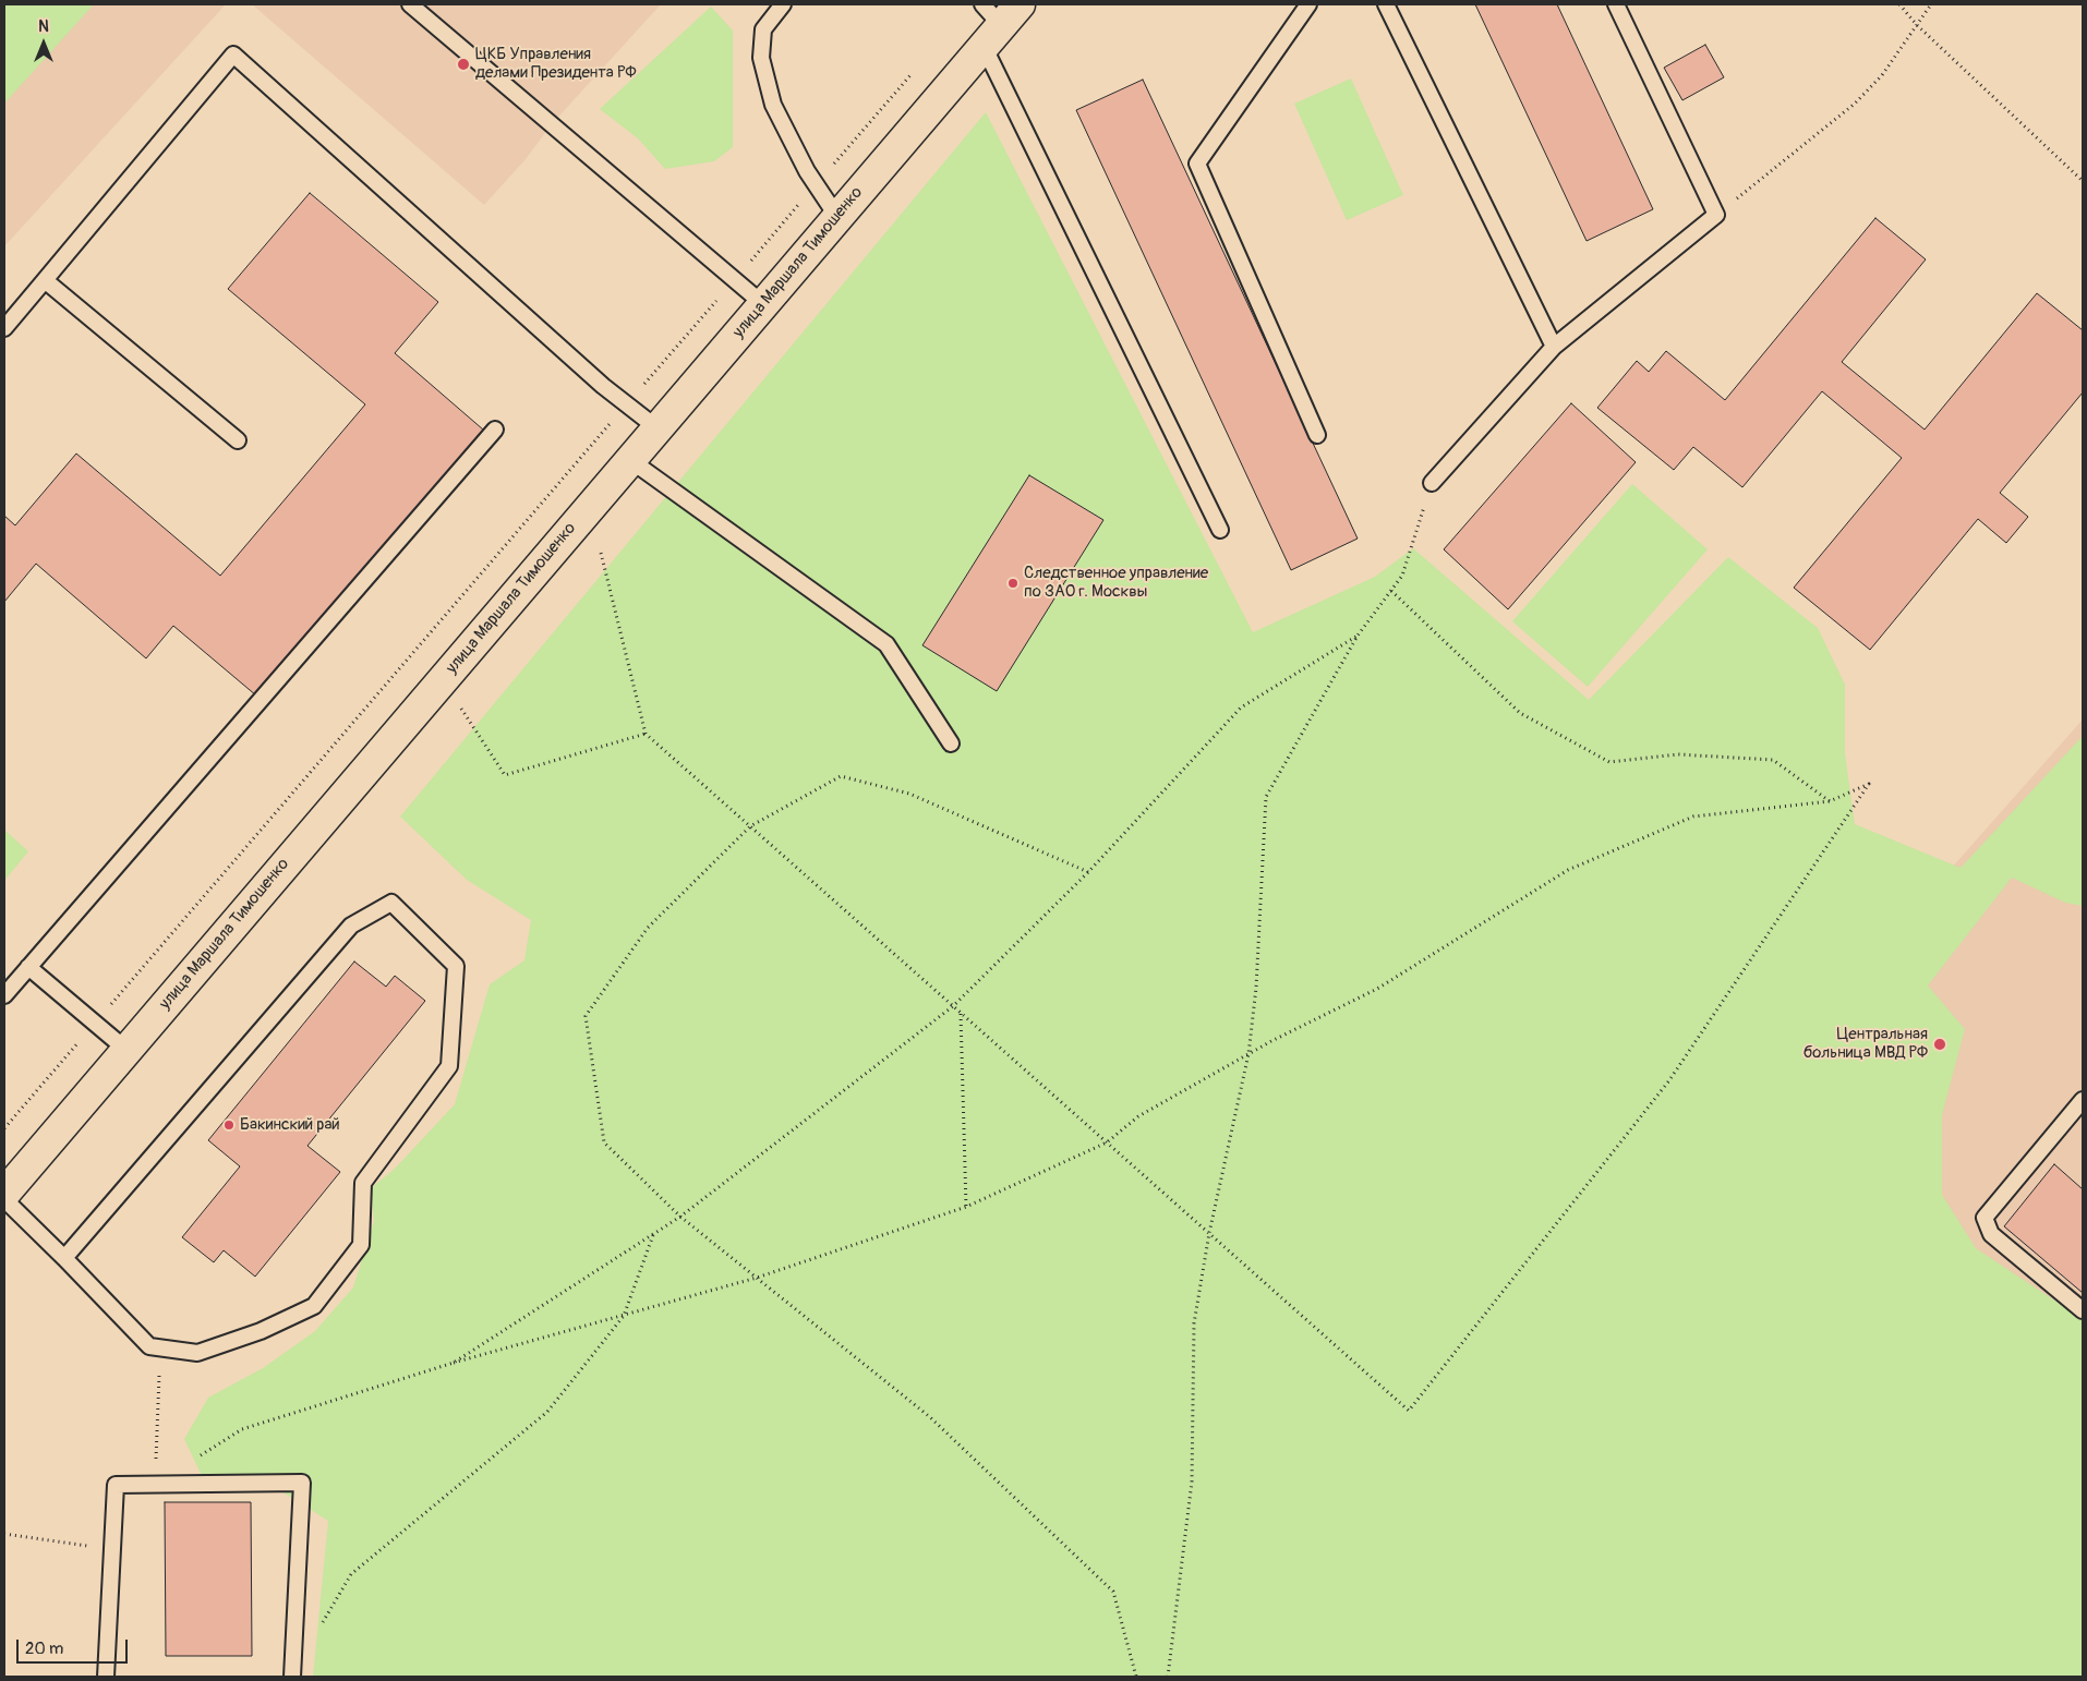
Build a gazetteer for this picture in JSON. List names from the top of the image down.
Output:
{
  "streets": {
    "street": ["улица Маршала Тимошенко"]
  },
  "places": [
    "ЦКБ Управления делами Президента РФ",
    "Следственное управление по ЗАО г. Москвы",
    "Центральная больница МВД РФ",
    "Бакинский рай"
  ],
  "scale_bar": "20 m",
  "north": "top"
}
